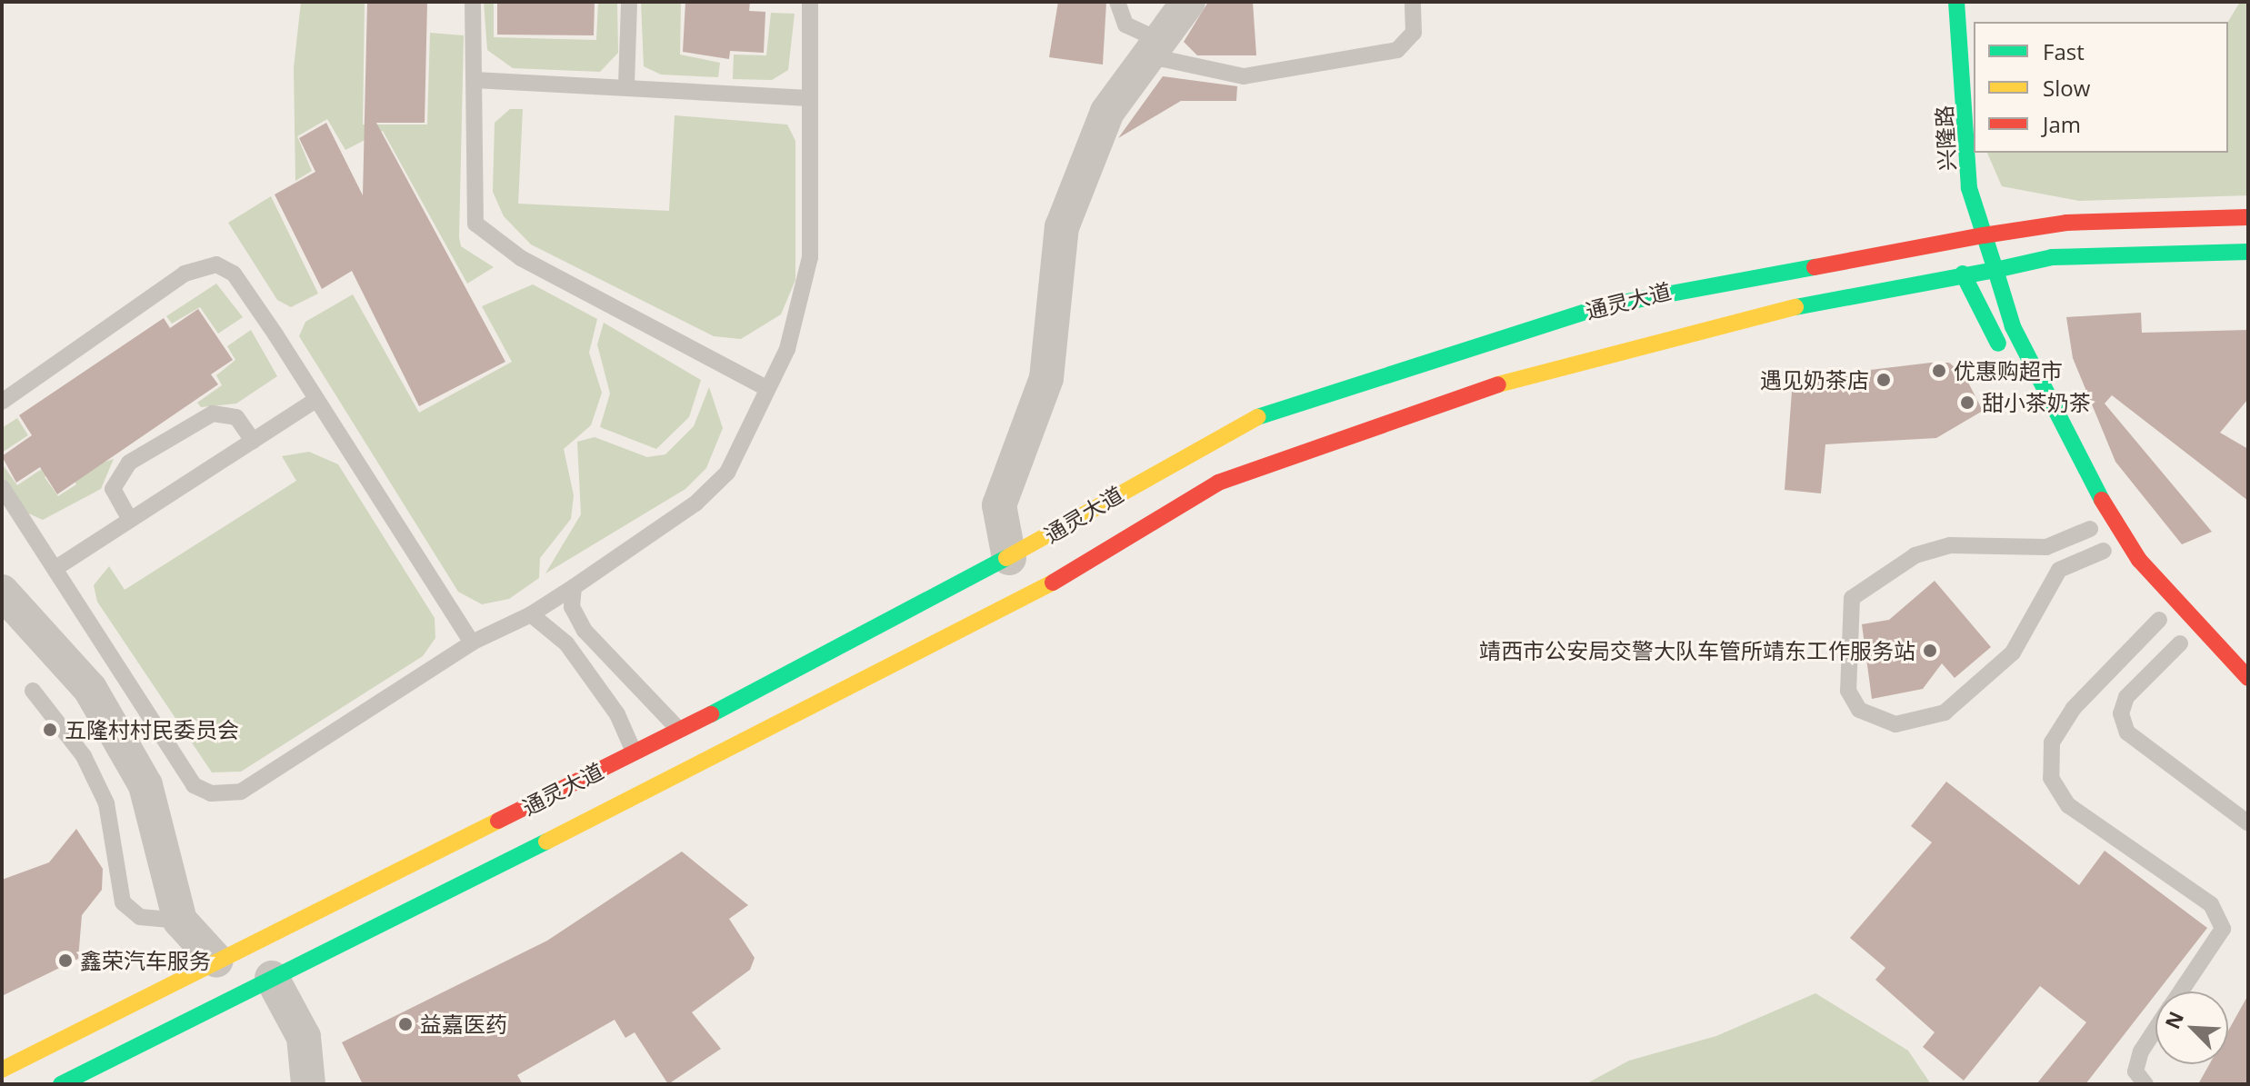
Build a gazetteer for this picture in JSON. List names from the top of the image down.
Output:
{
  "streets": {
    "main road": ["兴隆路", "通灵大道"]
  },
  "crossings": [
    ["兴隆路", "通灵大道"]
  ],
  "places": [
    "优惠购超市",
    "遇见奶茶店",
    "甜小茶奶茶",
    "靖西市公安局交警大队车管所靖东工作服务站",
    "五隆村村民委员会",
    "鑫荣汽车服务",
    "益嘉医药"
  ],
  "legend": ["Fast", "Slow", "Jam"],
  "north": "top left"
}
